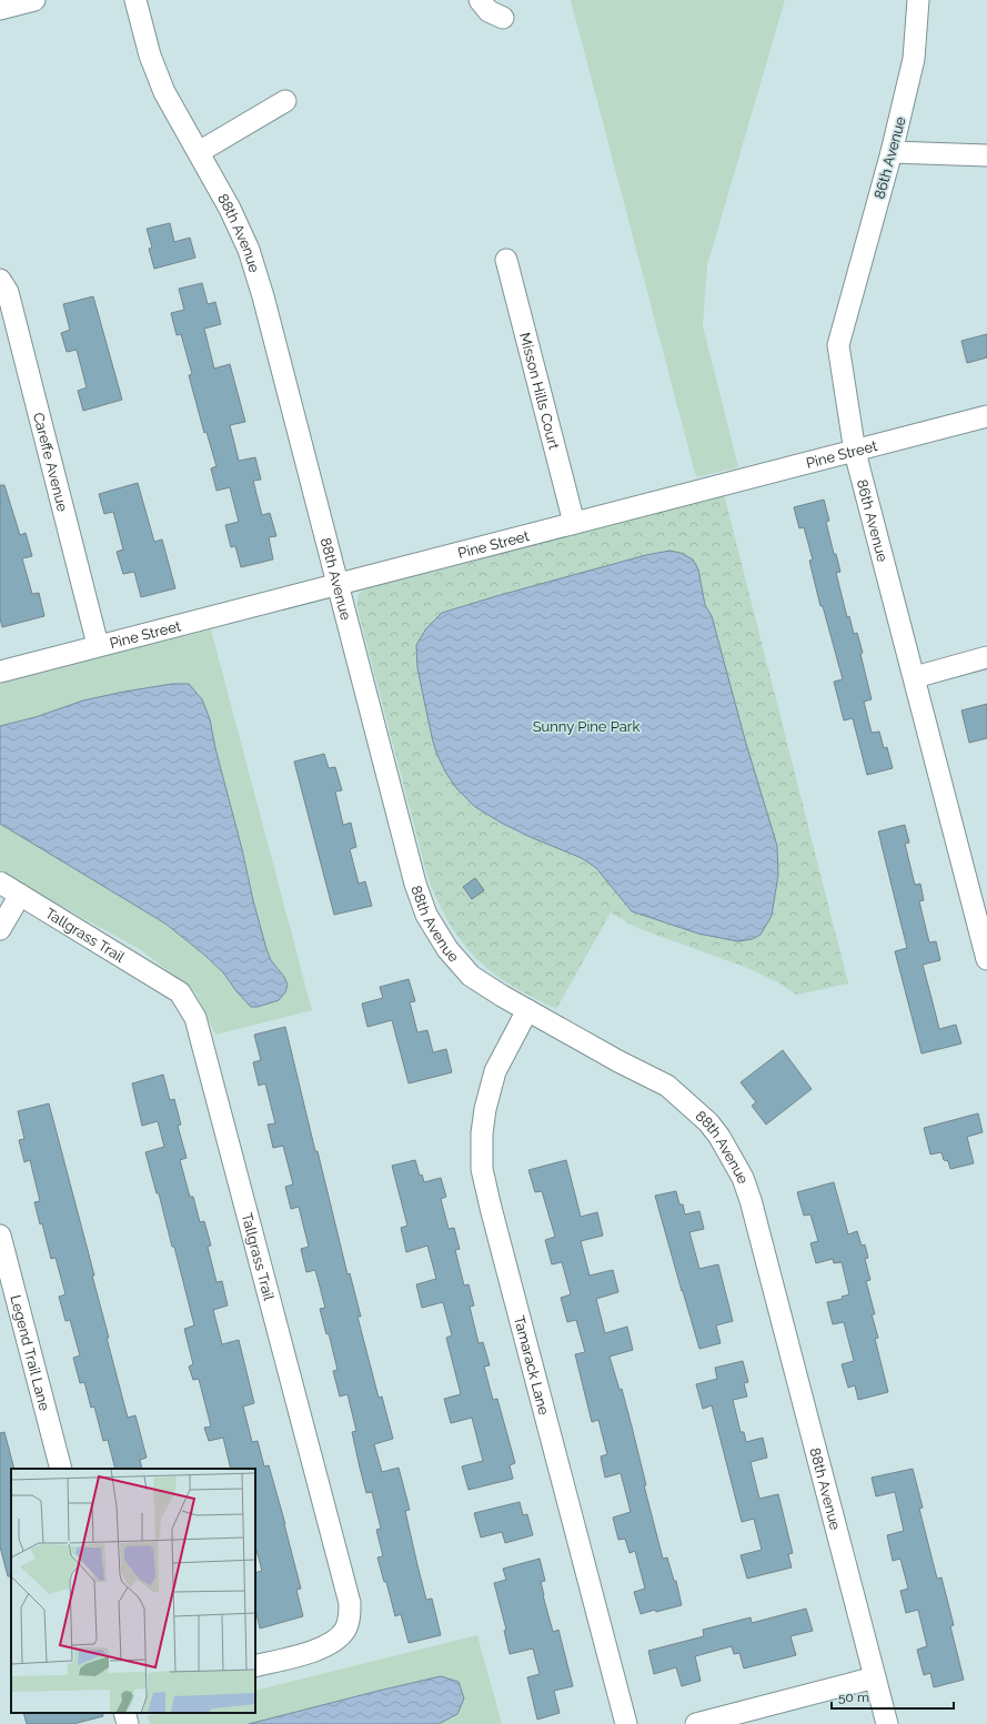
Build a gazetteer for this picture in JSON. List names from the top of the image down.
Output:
{
  "streets": {
    "street": [
      "86th Avenue",
      "88th Avenue",
      "Misson Hills Court",
      "Pine Street",
      "Careffe Avenue",
      "Tallgrass Trail",
      "Legend Trail Lane",
      "Tamarack Lane"
    ]
  },
  "crossings": [
    ["86th Avenue", "Pine Street"],
    ["88th Avenue", "Pine Street"],
    ["88th Avenue", "Tamarack Lane"],
    ["Misson Hills Court", "Pine Street"],
    ["Pine Street", "Careffe Avenue"]
  ],
  "parks": ["Sunny Pine Park"],
  "scale_bar": "50 m"
}
